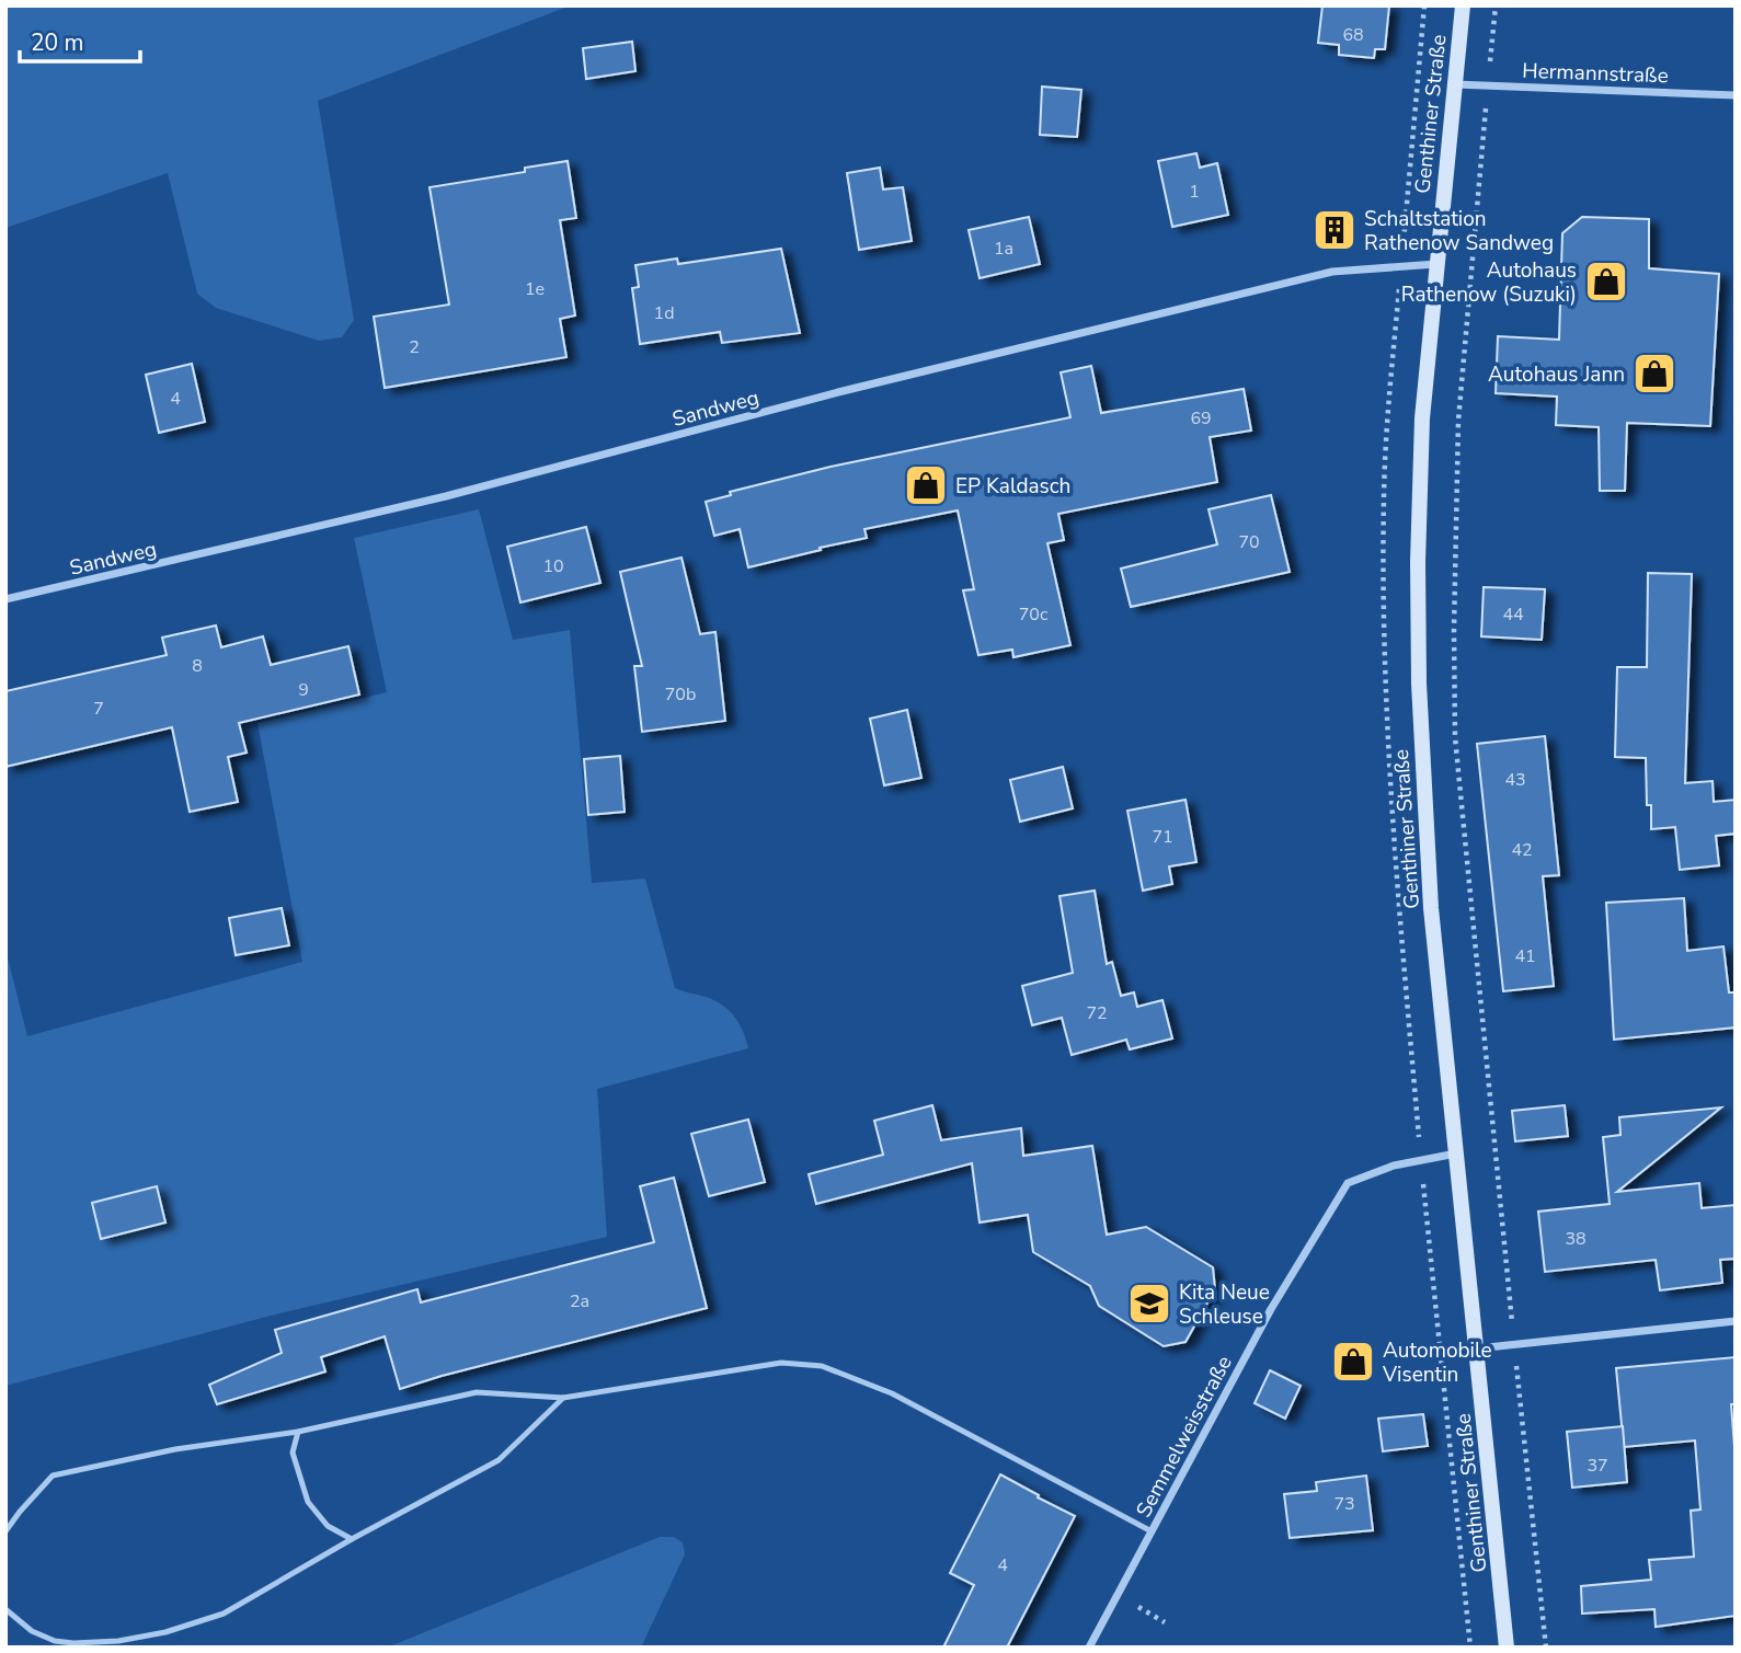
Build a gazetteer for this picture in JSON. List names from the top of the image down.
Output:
{
  "streets": {
    "main road": ["Genthiner Straße"],
    "street": ["Hermannstraße", "Sandweg", "Semmelweisstraße"]
  },
  "crossings": [
    ["Hermannstraße", "Genthiner Straße"],
    ["Genthiner Straße", "Sandweg"],
    ["Genthiner Straße", "Semmelweisstraße"]
  ],
  "places": {
    "building": ["Schaltstation Rathenow Sandweg"],
    "shop": [
      "Autohaus Rathenow (Suzuki)",
      "Autohaus Jann",
      "EP Kaldasch",
      "Automobile Visentin"
    ],
    "school or university": ["Kita Neue Schleuse"]
  },
  "house_numbers": [
    "68",
    "1",
    "1a",
    "1e",
    "1d",
    "2",
    "4",
    "69",
    "70",
    "10",
    "70c",
    "44",
    "8",
    "9",
    "70b",
    "7",
    "43",
    "71",
    "42",
    "41",
    "72",
    "38",
    "2a",
    "37",
    "73",
    "4"
  ],
  "scale_bar": "20 m"
}
